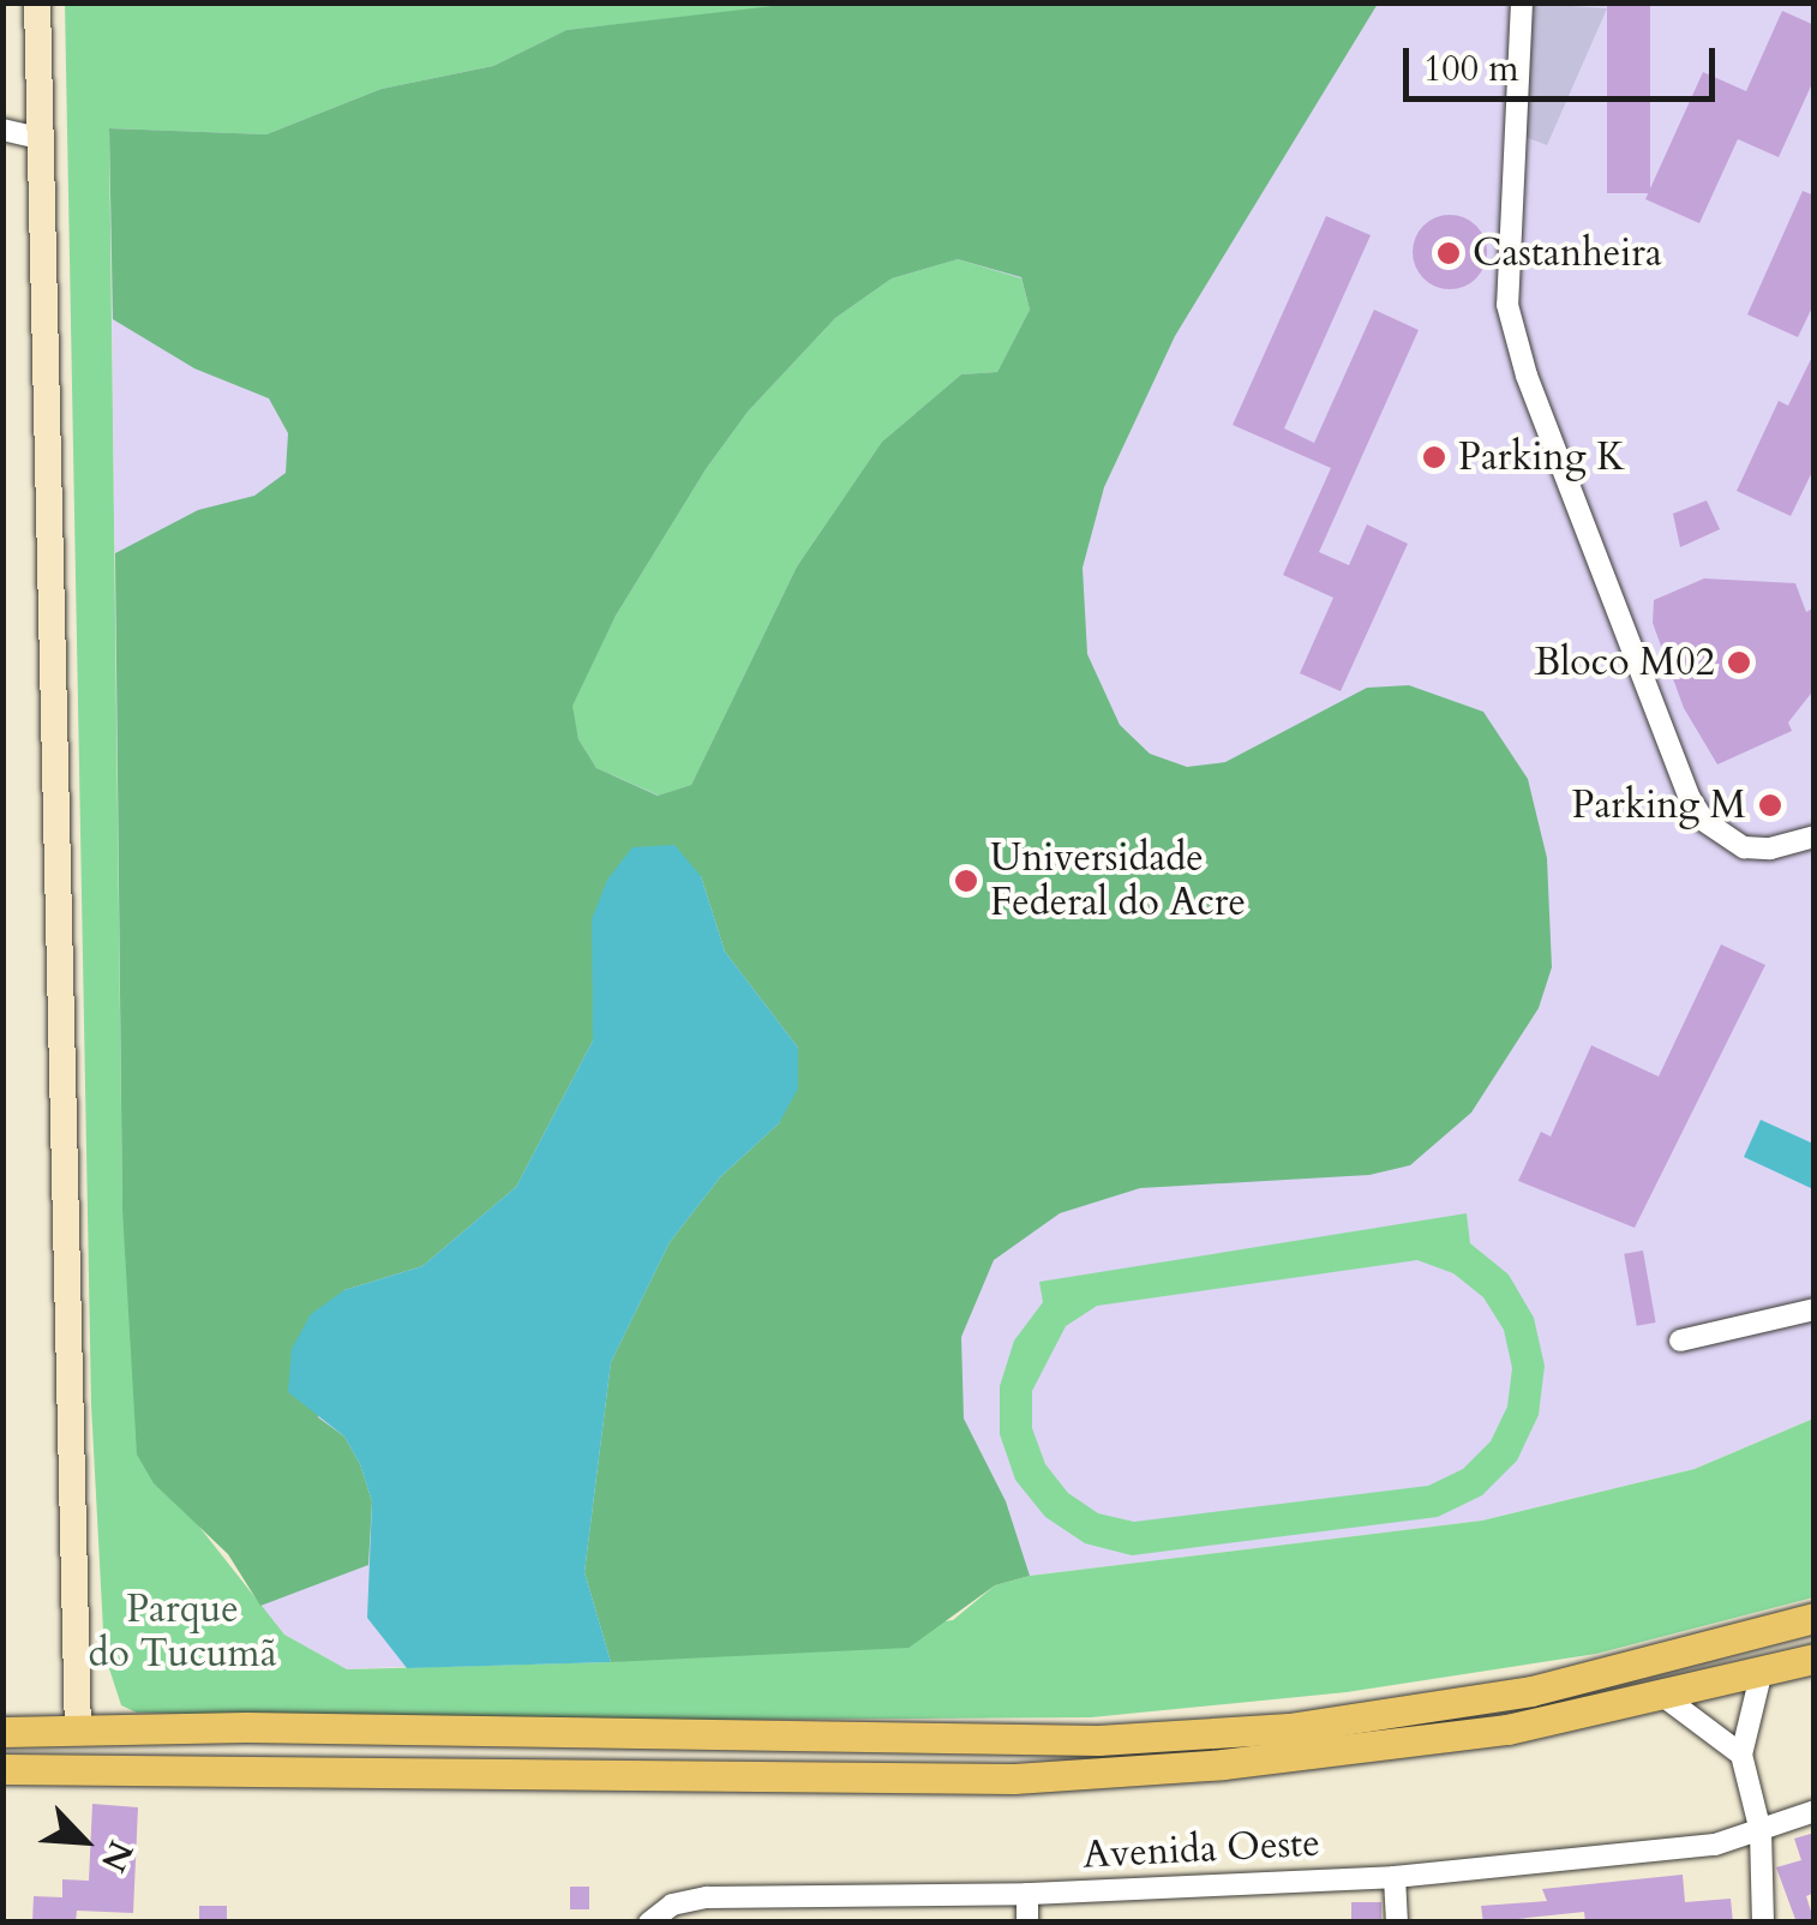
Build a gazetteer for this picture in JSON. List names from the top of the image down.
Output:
{
  "streets": {
    "street": ["Avenida Oeste"]
  },
  "parks": ["Parque do Tucumã"],
  "places": [
    "Castanheira",
    "Parking K",
    "Bloco M02",
    "Parking M",
    "Universidade Federal do Acre"
  ],
  "scale_bar": "100 m",
  "north": "bottom right"
}
